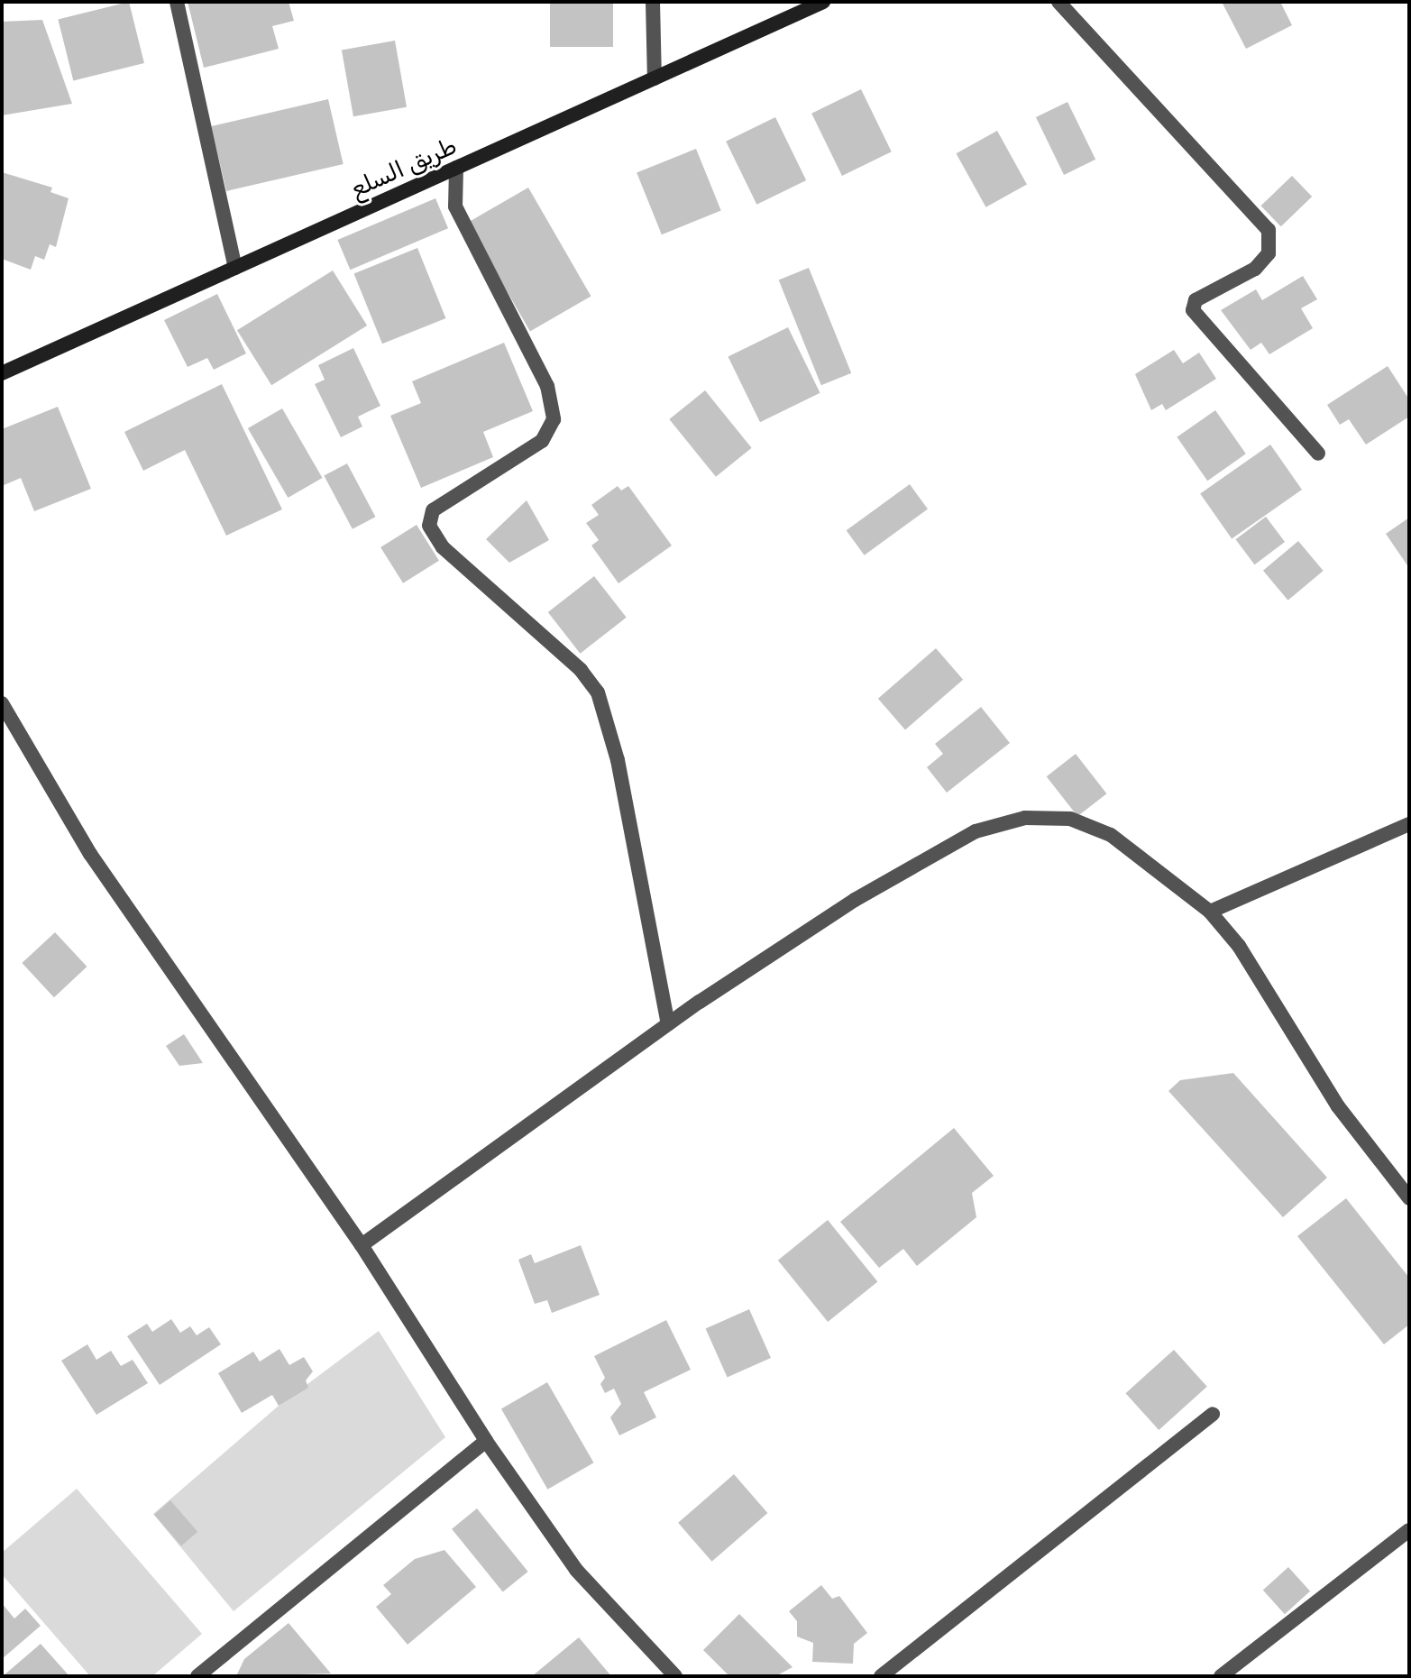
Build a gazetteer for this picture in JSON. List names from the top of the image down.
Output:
{
  "streets": {
    "street": ["طريق السلع"]
  }
}
